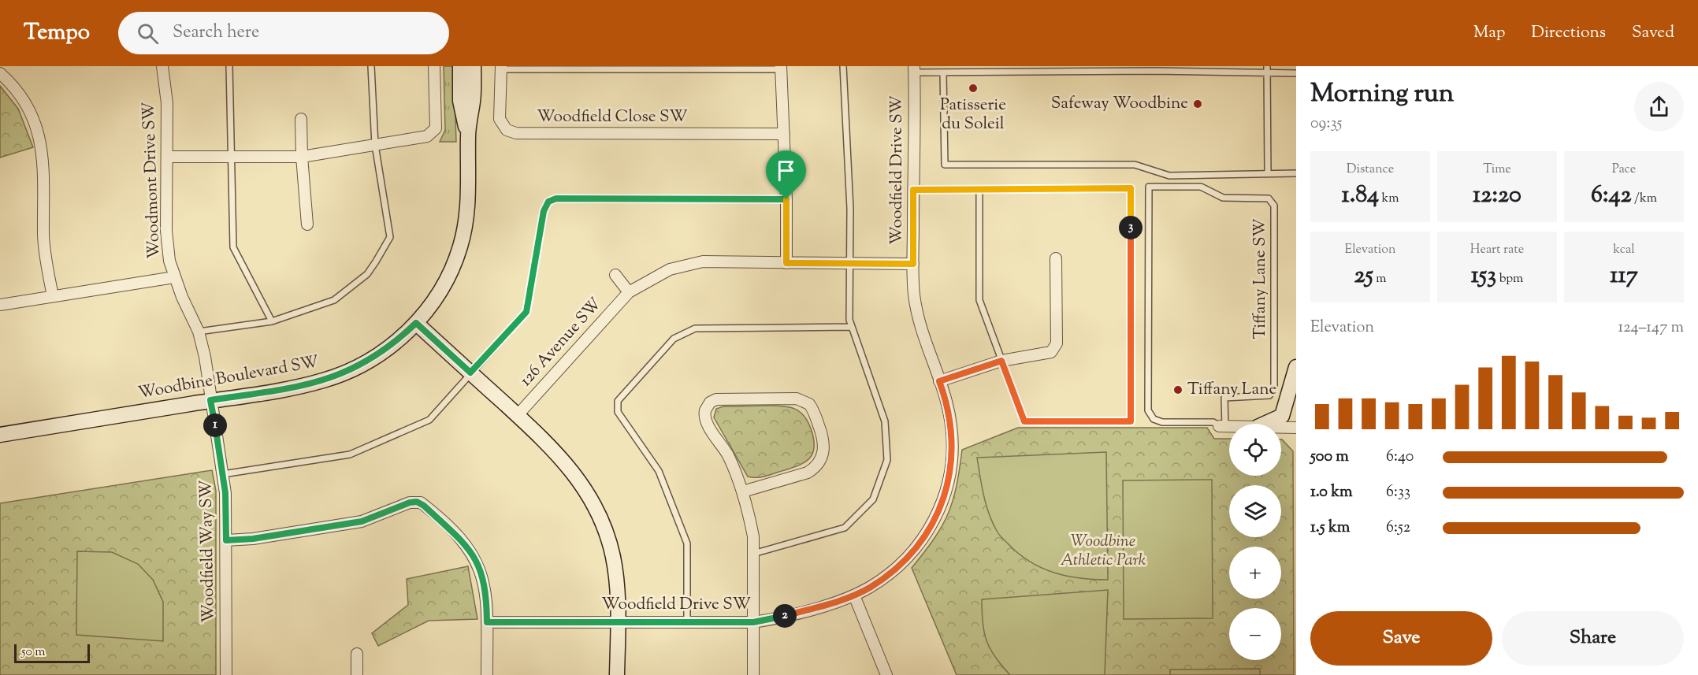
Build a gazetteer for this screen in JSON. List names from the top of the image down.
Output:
{
  "streets": {
    "street": [
      "Woodfield Close SW",
      "Woodfield Drive SW",
      "Woodmont Drive SW",
      "126 Avenue SW",
      "Woodbine Boulevard SW",
      "Woodfield Way SW"
    ],
    "lane": ["Tiffany Lane SW"]
  },
  "crossings": [
    ["Woodfield Drive SW", "126 Avenue SW"],
    ["Woodmont Drive SW", "Woodbine Boulevard SW"],
    ["Woodmont Drive SW", "Woodfield Way SW"],
    ["Woodbine Boulevard SW", "Woodfield Way SW"]
  ],
  "parks": ["Woodbine Athletic Park"],
  "places": ["Patisserie du Soleil", "Safeway Woodbine", "Tiffany Lane"],
  "scale_bar": "50 m",
  "page": {
    "header": "Tempo",
    "search": "Search here",
    "nav": ["Map", "Directions", "Saved"],
    "heading": ["Morning run", "09:35"],
    "stats": [
      ["Distance", "1.84 km"],
      ["Time", "12:20"],
      ["Pace", "6:42 /km"],
      ["Elevation", "25 m"],
      ["Heart rate", "153 bpm"],
      ["kcal", "117"]
    ],
    "pins": ["3", "1", "2"],
    "chart": ["Elevation", "124–147 m"],
    "map_buttons": ["+", "−"],
    "list": [
      {
        "name": "500 m",
        "note": "6:40"
      },
      {
        "name": "1.0 km",
        "note": "6:33"
      },
      {
        "name": "1.5 km",
        "note": "6:52"
      }
    ],
    "buttons": ["Save", "Share"],
    "scale": "50 m"
  }
}
